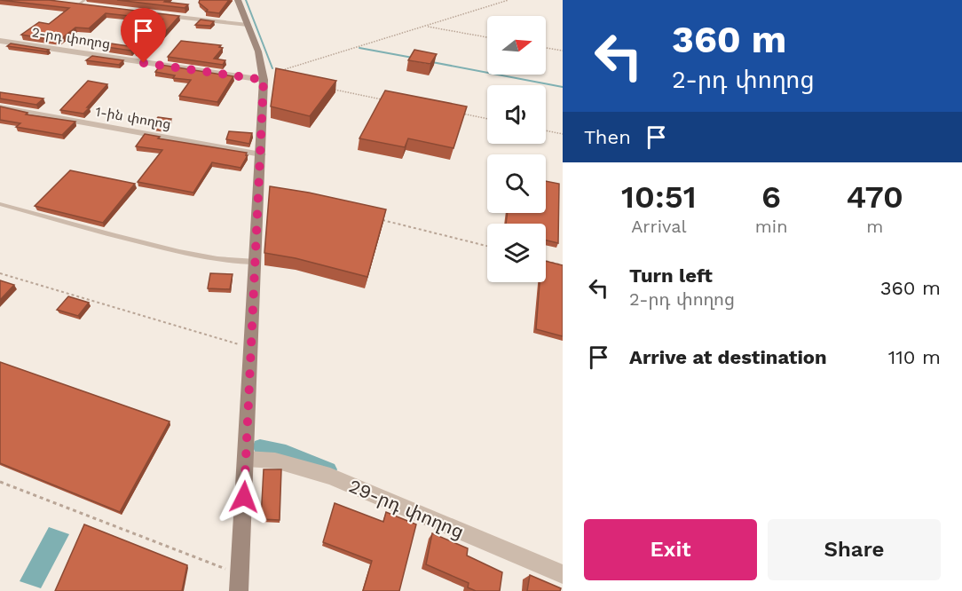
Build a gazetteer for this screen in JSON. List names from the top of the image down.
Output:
{
  "streets": {
    "street": ["2-րդ փողոց", "1-ին փողոց", "29-րդ փողոց"]
  },
  "north": "right",
  "page": {
    "turn": ["360 m", "2-րդ փողոց"],
    "then": "Then",
    "eta": [
      "10:51",
      "Arrival",
      "6",
      "min",
      "470",
      "m"
    ],
    "list": [
      {
        "name": "Turn left",
        "note": "2-րդ փողոց",
        "value": "360 m"
      },
      {
        "name": "Arrive at destination",
        "value": "110 m"
      }
    ],
    "buttons": ["Exit", "Share"]
  }
}
